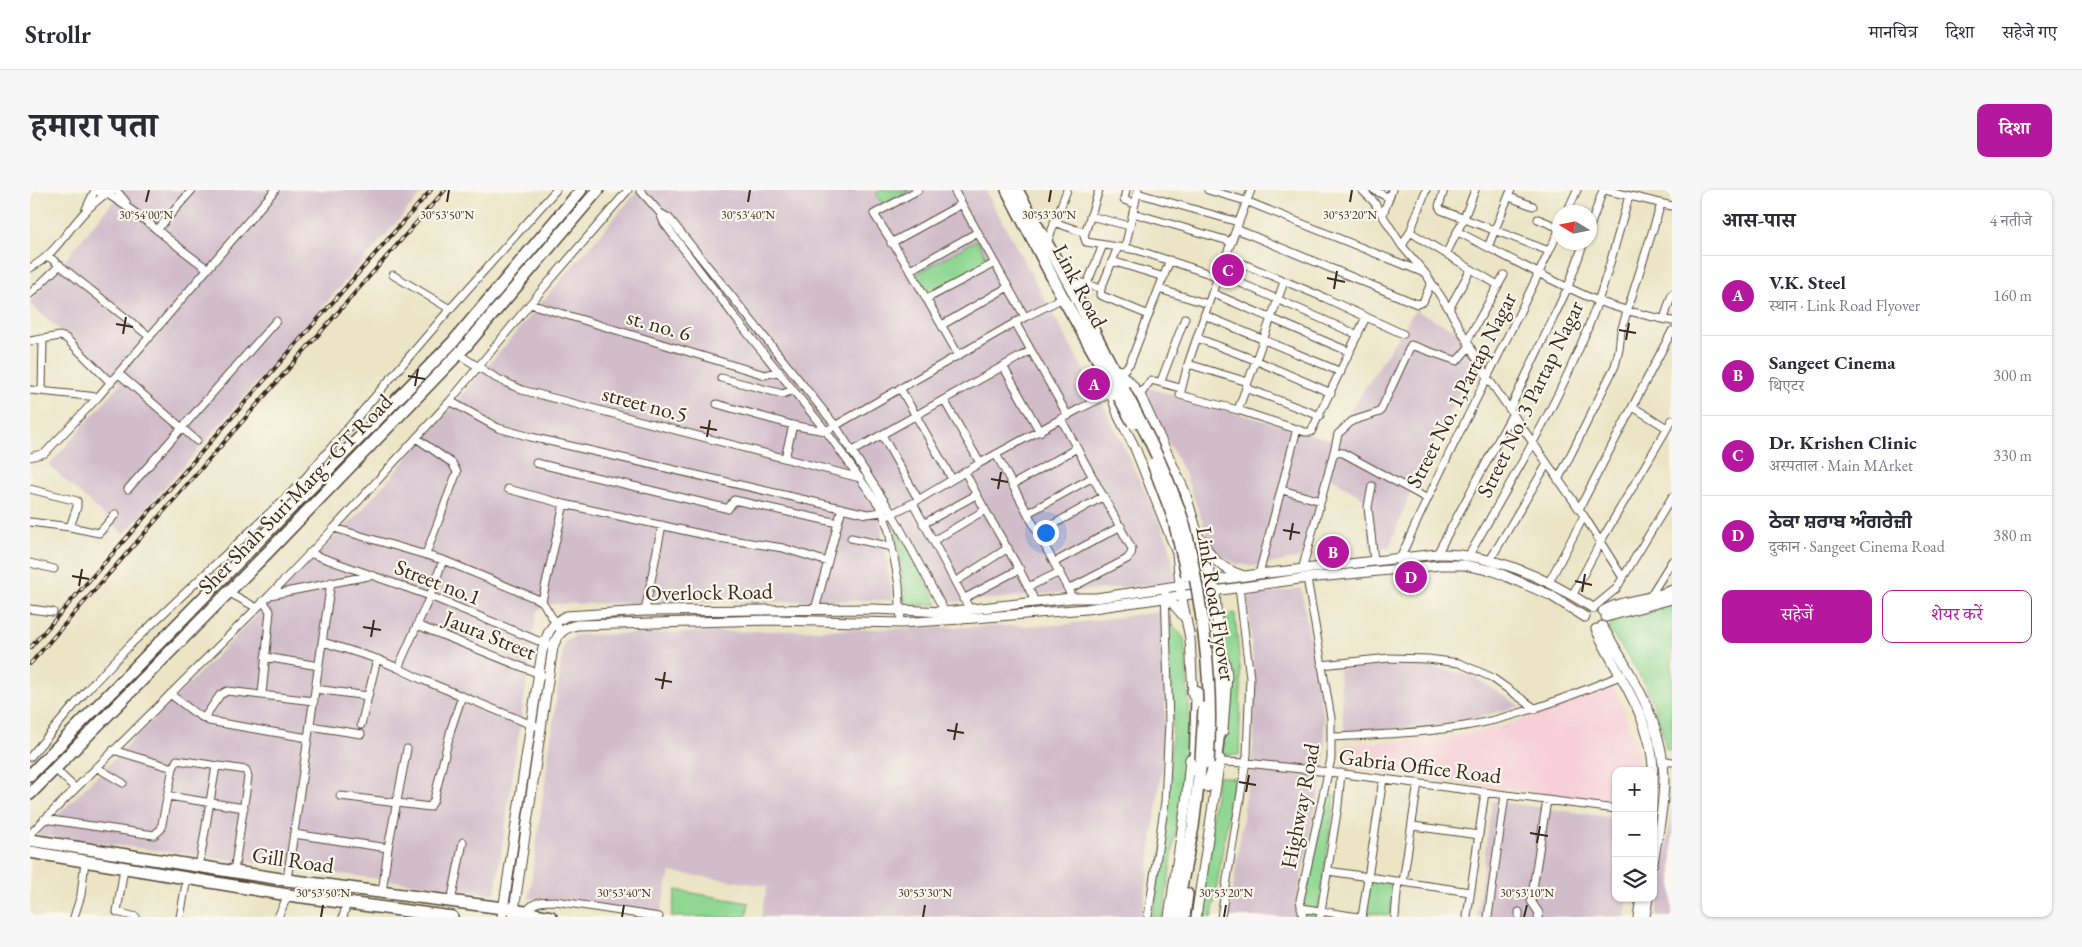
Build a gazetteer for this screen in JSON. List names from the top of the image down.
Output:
{
  "streets": {
    "main road": [
      "Link Road",
      "Sher Shah Suri Marg - GT Road",
      "Link Road Flyover",
      "Gill Road"
    ],
    "street": [
      "st. no. 6",
      "Street No. 1,Partap Nagar",
      "Street No. 3 Partap Nagar",
      "street no.5",
      "Street no.1",
      "Overlock Road",
      "Jaura Street",
      "Gabria Office Road",
      "Highway Road"
    ]
  },
  "crossings": [
    ["Link Road", "Link Road Flyover"],
    ["street no.5", "Sher Shah Suri Marg - GT Road"],
    ["Overlock Road", "Highway Road"],
    ["Gabria Office Road", "Highway Road"]
  ],
  "north": "left",
  "page": {
    "header": "Strollr",
    "nav": ["मानचित्र", "दिशा", "सहेजे गए"],
    "title": "हमारा पता",
    "buttons": [
      "दिशा",
      ["सहेजें", "शेयर करें"]
    ],
    "heading": ["आस-पास", "4 नतीजे"],
    "pins": [
      "C",
      "A",
      "B",
      "D"
    ],
    "list": [
      {
        "mark": "A",
        "name": "V.K. Steel",
        "note": "स्थान · Link Road Flyover",
        "value": "160 m"
      },
      {
        "mark": "B",
        "name": "Sangeet Cinema",
        "note": "थिएटर",
        "value": "300 m"
      },
      {
        "mark": "C",
        "name": "Dr. Krishen Clinic",
        "note": "अस्पताल · Main MArket",
        "value": "330 m"
      },
      {
        "mark": "D",
        "name": "ਠੇਕਾ ਸ਼ਰਾਬ ਅੰਗਰੇਜ਼ੀ",
        "note": "दुकान · Sangeet Cinema Road",
        "value": "380 m"
      }
    ],
    "map_buttons": ["+", "−"]
  },
  "coordinates": [
    "30°54'00\"N",
    "30°53'50\"N",
    "30°53'40\"N",
    "30°53'30\"N",
    "30°53'20\"N",
    "30°53'10\"N"
  ]
}
